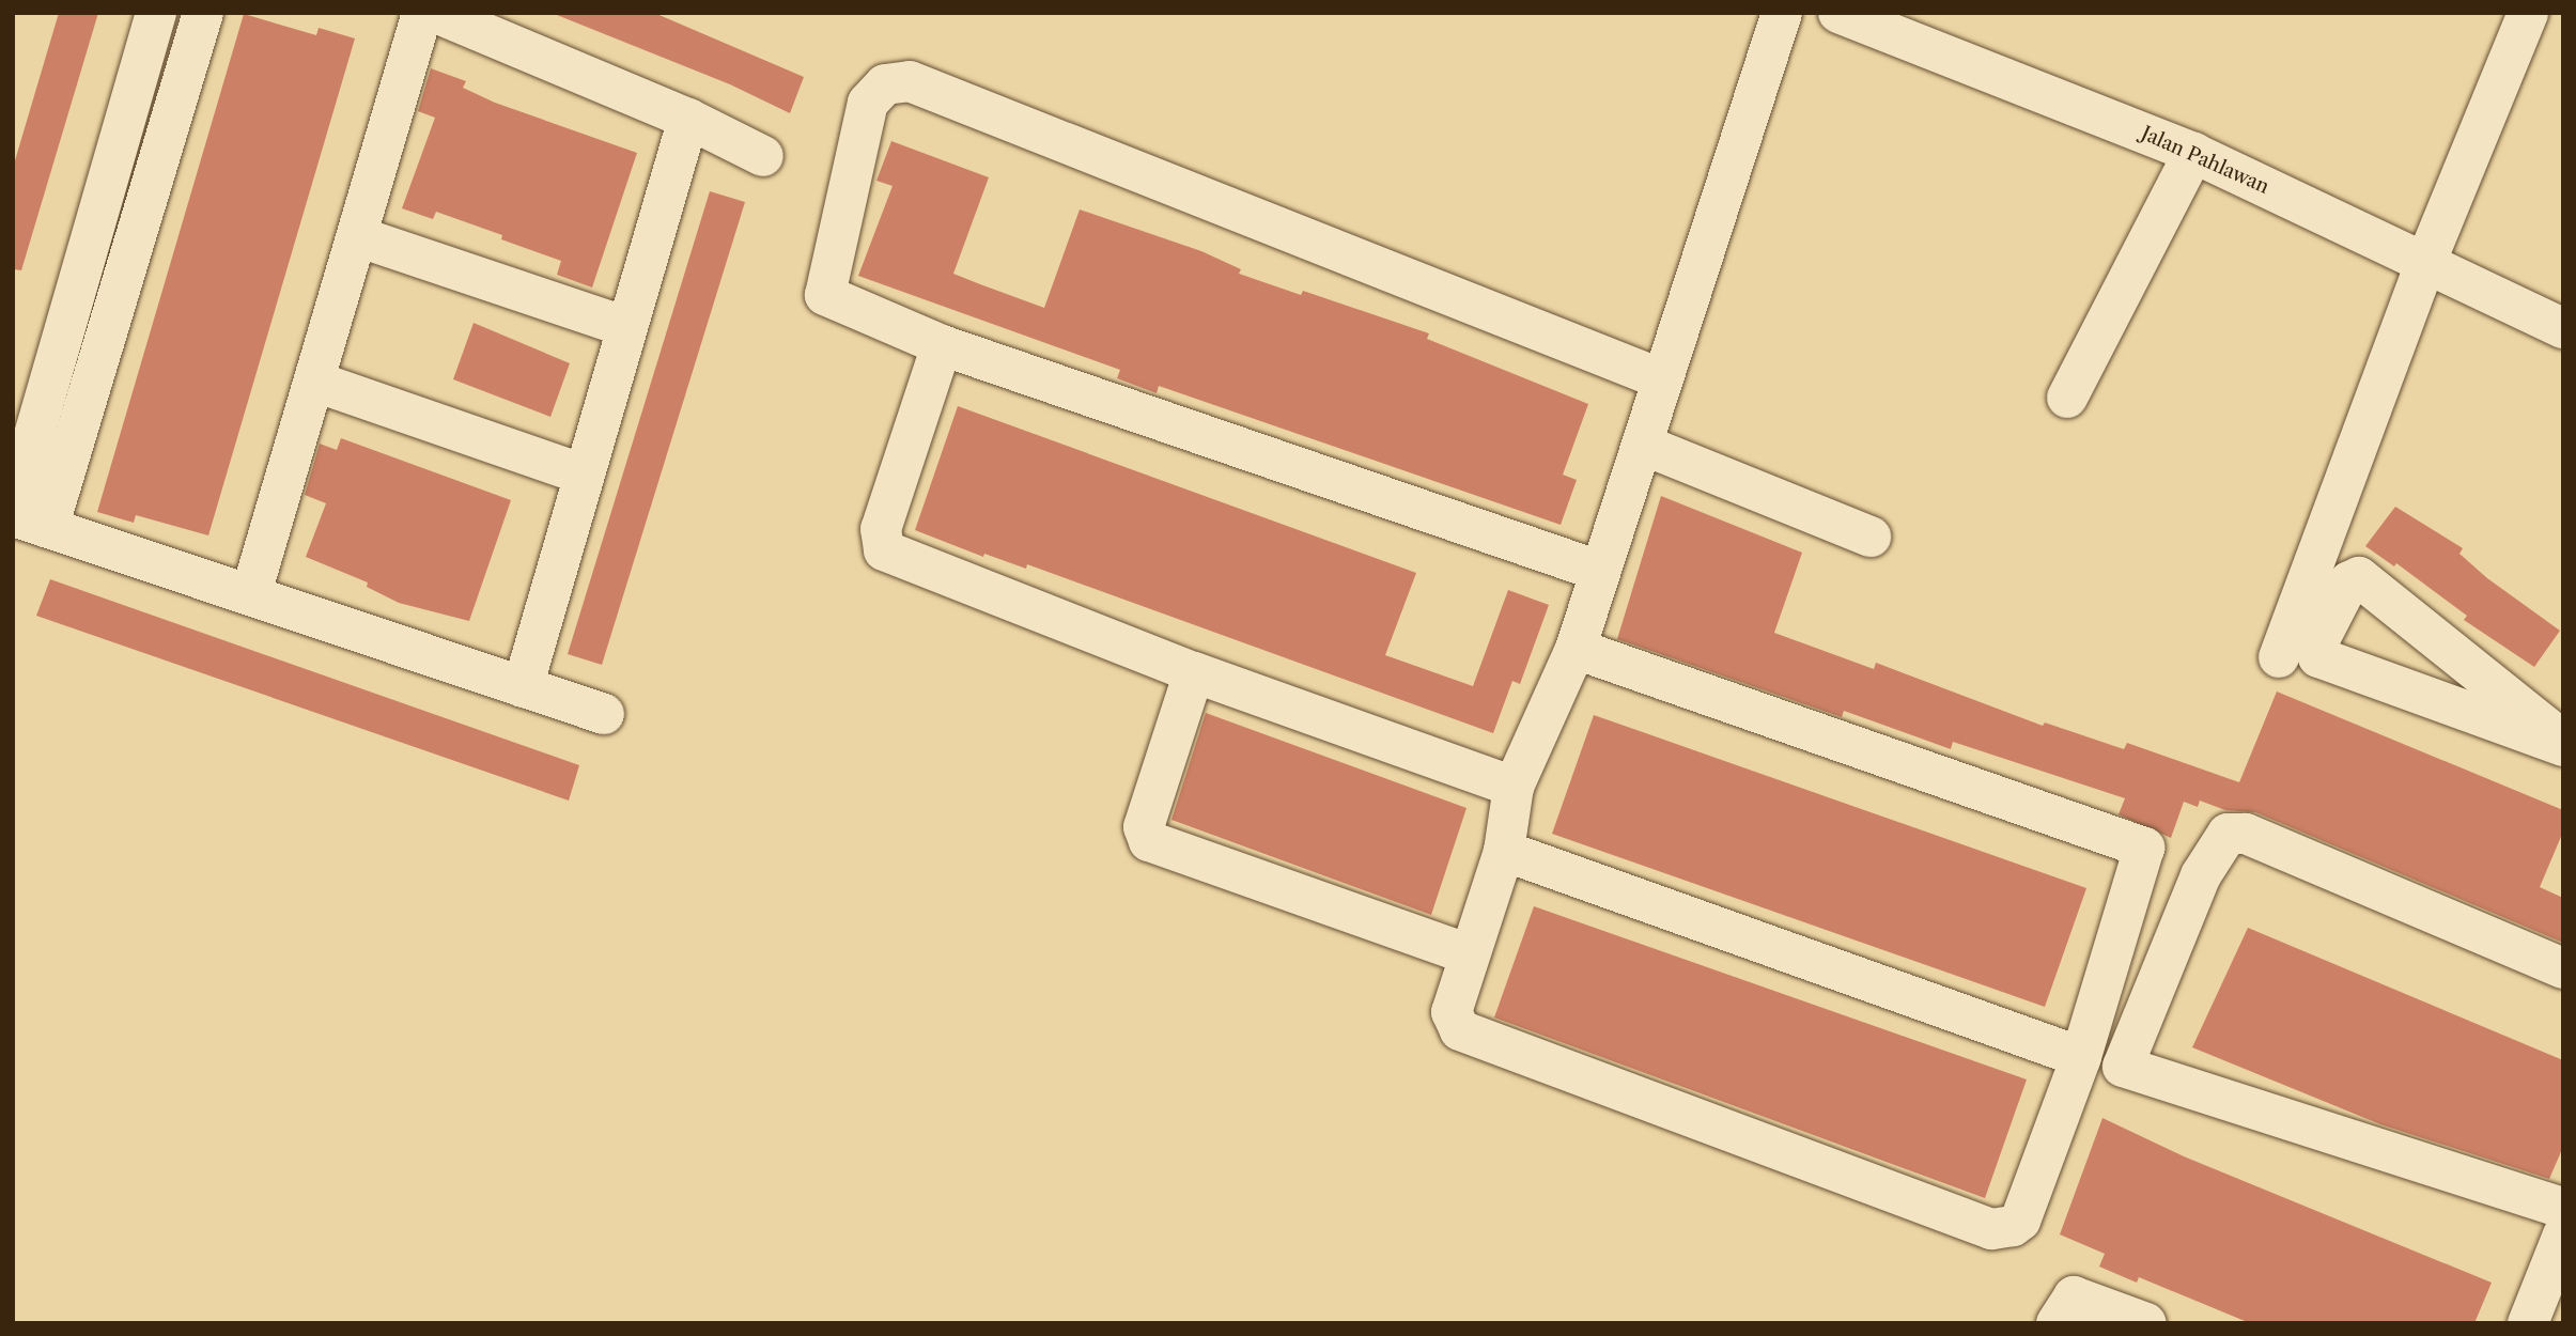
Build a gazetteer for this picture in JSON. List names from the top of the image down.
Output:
{
  "streets": {
    "street": ["Jalan Pahlawan"]
  }
}
